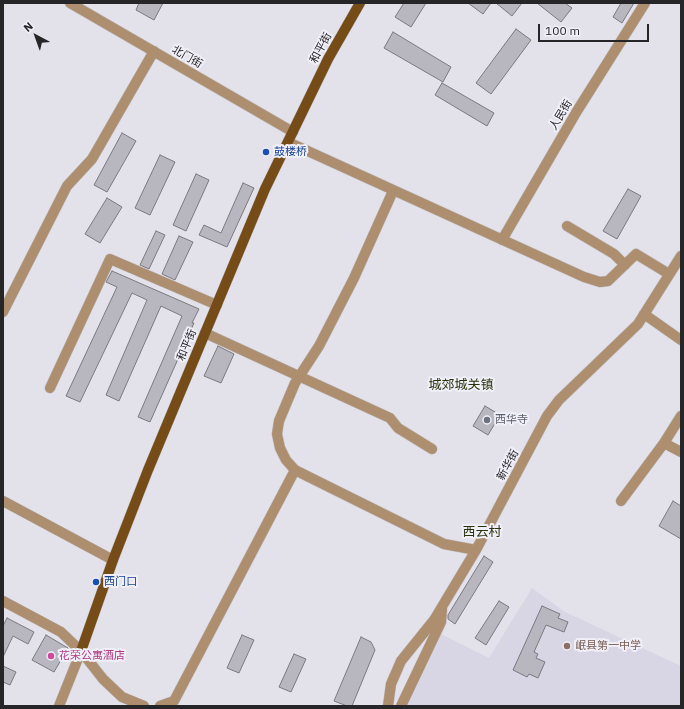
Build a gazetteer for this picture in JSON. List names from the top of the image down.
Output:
{
  "streets": {
    "main road": ["和平街"],
    "street": ["北门街", "人民街", "新华街"]
  },
  "crossings": [
    ["和平街", "北门街"]
  ],
  "districts": ["城郊城关镇", "西云村"],
  "places": [
    "鼓楼桥",
    "西华寺",
    "西门口",
    "岷县第一中学",
    "花荣公寓酒店"
  ],
  "scale_bar": "100 m",
  "north": "top left"
}
